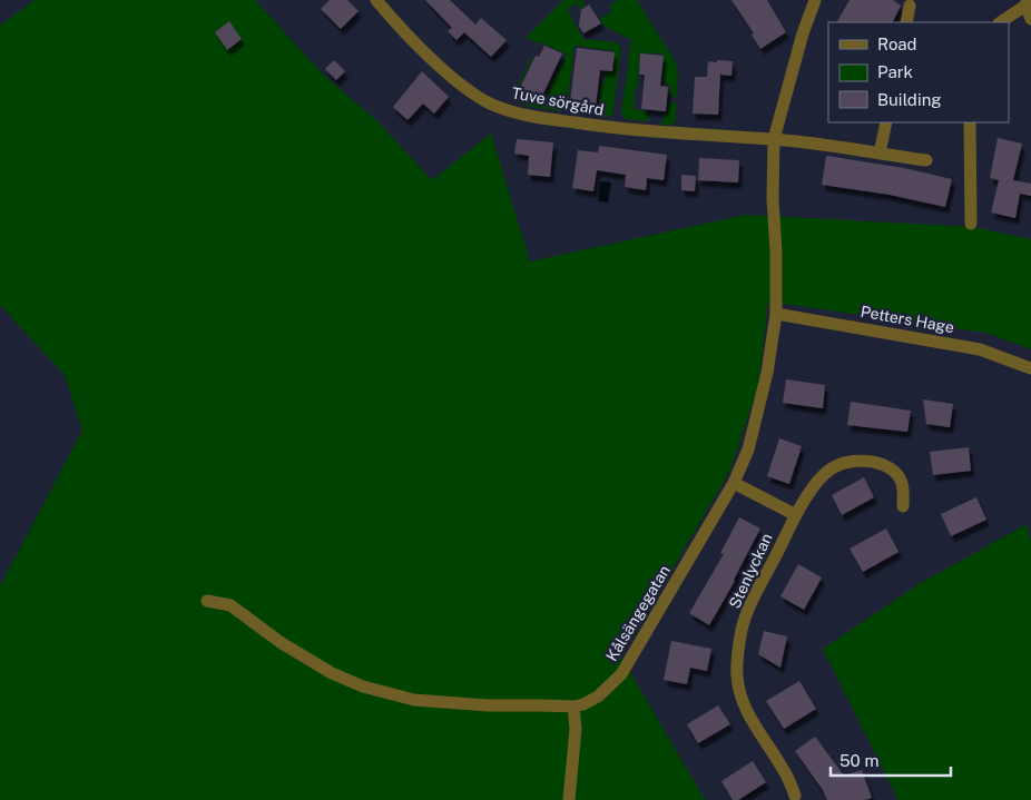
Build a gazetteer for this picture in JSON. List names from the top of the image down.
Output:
{
  "streets": {
    "street": [
      "Tuve sörgård",
      "Petters Hage",
      "Stenlyckan",
      "Kålsängegatan"
    ]
  },
  "crossings": [
    ["Tuve sörgård", "Kålsängegatan"],
    ["Petters Hage", "Kålsängegatan"]
  ],
  "legend": ["Road", "Park", "Building"],
  "scale_bar": "50 m"
}
